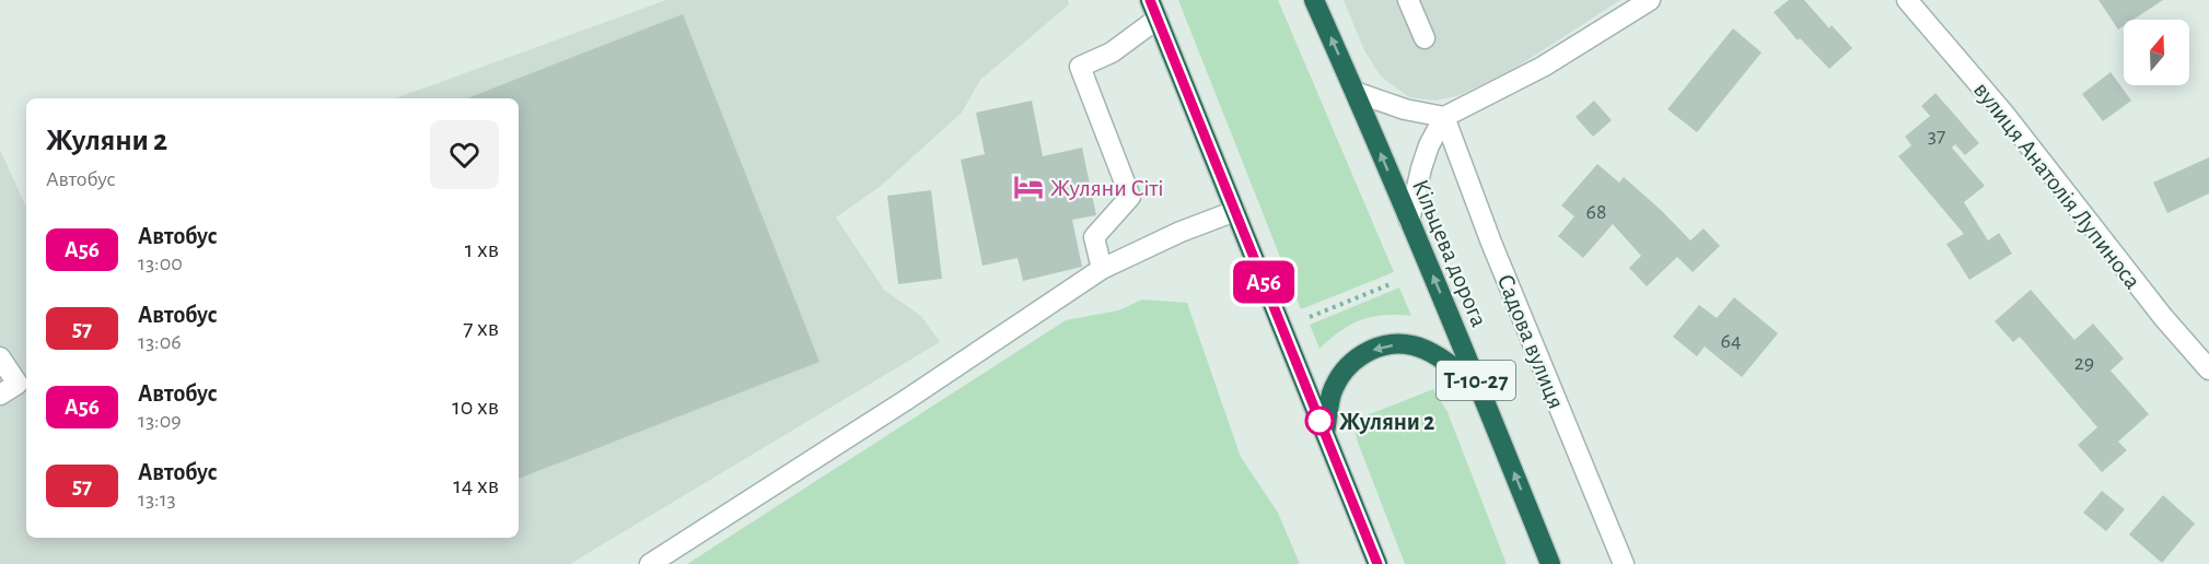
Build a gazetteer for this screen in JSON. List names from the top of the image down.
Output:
{
  "streets": {
    "highway": ["Кільцева дорога", "Т-10-27"],
    "street": ["вулиця Анатолія Лупиноса", "Садова вулиця"]
  },
  "places": {
    "hotel": ["Жуляни Сіті"],
    "other": ["Жуляни 2"]
  },
  "lines": ["bus line A56"],
  "house_numbers": [
    "37",
    "68",
    "64",
    "29"
  ],
  "north": "top",
  "page": {
    "on_map": "A56",
    "heading": ["Жуляни 2", "Автобус"],
    "list": [
      {
        "mark": "A56",
        "name": "Автобус",
        "note": "13:00",
        "value": "1 хв"
      },
      {
        "mark": "57",
        "name": "Автобус",
        "note": "13:06",
        "value": "7 хв"
      },
      {
        "mark": "A56",
        "name": "Автобус",
        "note": "13:09",
        "value": "10 хв"
      },
      {
        "mark": "57",
        "name": "Автобус",
        "note": "13:13",
        "value": "14 хв"
      }
    ]
  }
}
